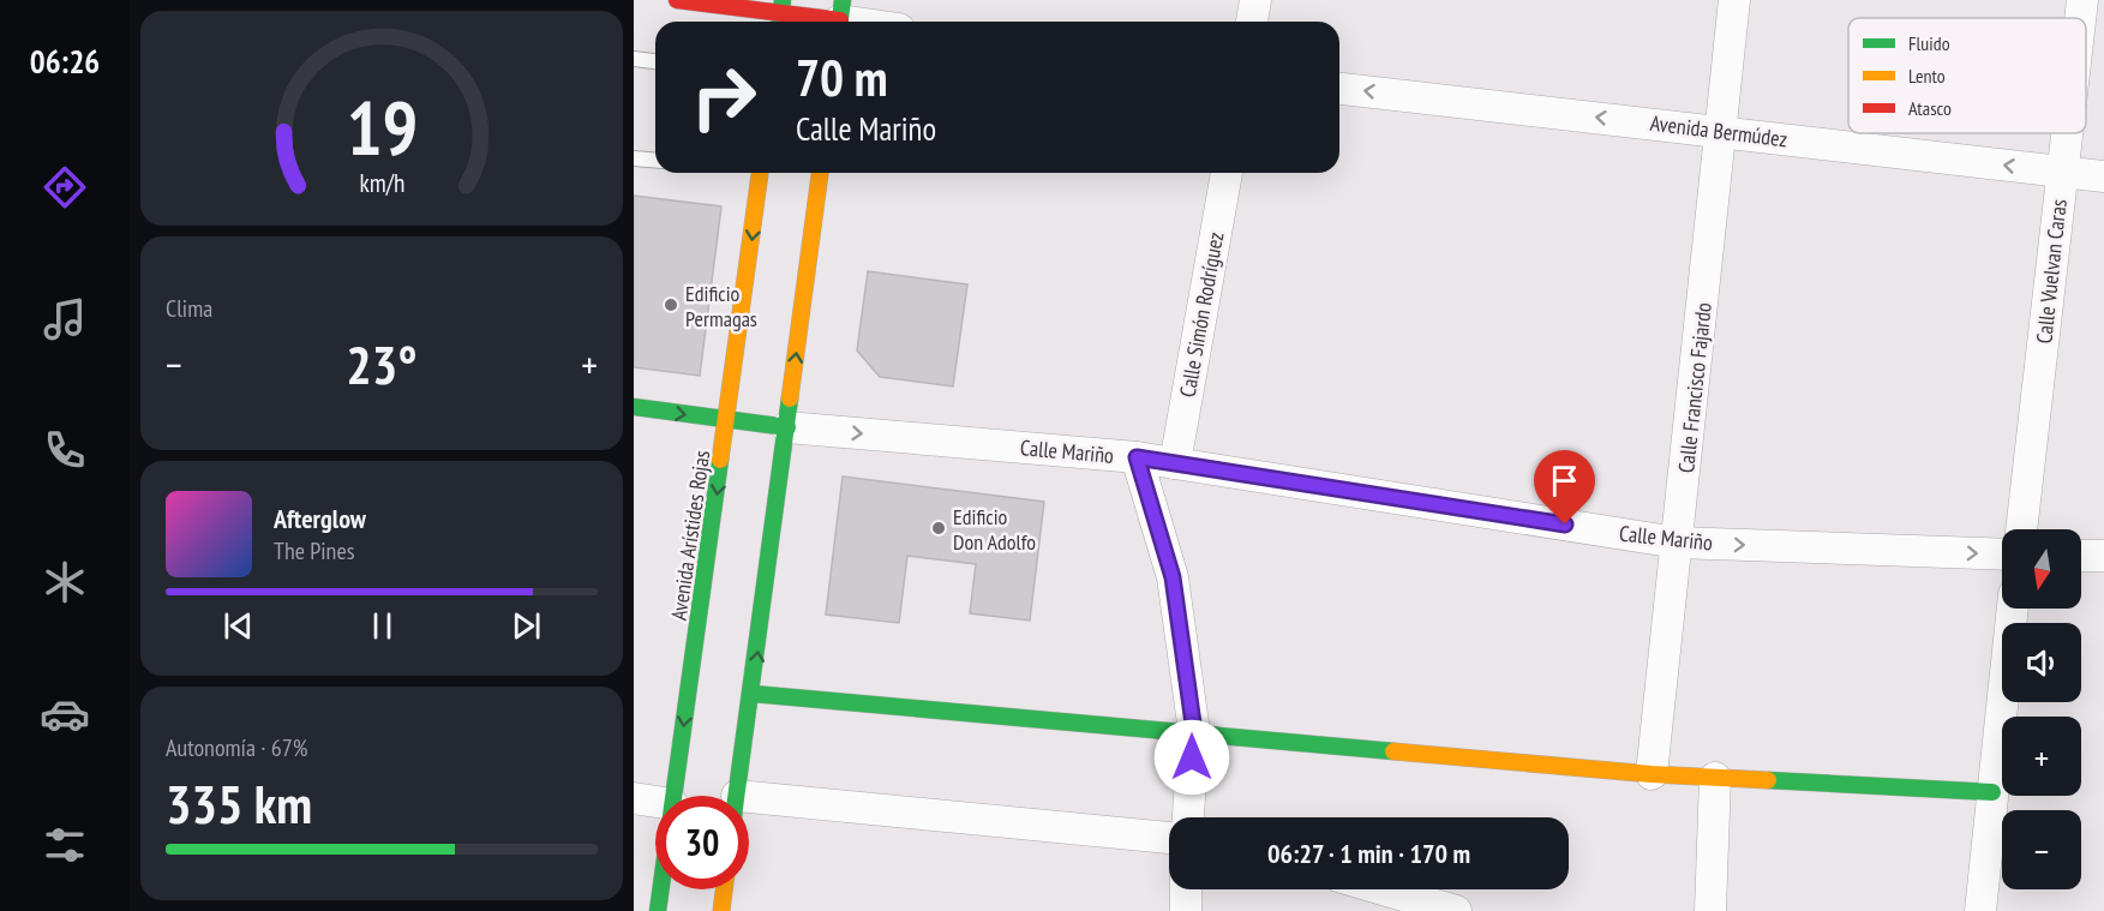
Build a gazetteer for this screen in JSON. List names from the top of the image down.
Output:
{
  "streets": {
    "street": [
      "Avenida Bermúdez",
      "Calle Vuelvan Caras",
      "Calle Simón Rodríguez",
      "Calle Francisco Fajardo",
      "Calle Mariño",
      "Avenida Arístides Rojas"
    ]
  },
  "crossings": [
    ["Avenida Bermúdez", "Calle Vuelvan Caras"],
    ["Avenida Bermúdez", "Calle Francisco Fajardo"],
    ["Calle Simón Rodríguez", "Calle Mariño"],
    ["Calle Francisco Fajardo", "Calle Mariño"],
    ["Calle Mariño", "Avenida Arístides Rojas"]
  ],
  "one_way": ["Avenida Bermúdez"],
  "places": ["Edificio Permagas", "Edificio Don Adolfo"],
  "legend": ["Fluido", "Lento", "Atasco"],
  "north": "bottom",
  "page": {
    "tabs": "06:26",
    "turn": ["70 m", "Calle Mariño"],
    "tile": [
      "Clima",
      ["Autonomía · 67%", "335 km"]
    ],
    "heat": ["−", "23°", "+"],
    "song": ["Afterglow", "The Pines"],
    "map_buttons": ["+", "−"],
    "limit": "30",
    "trip": "06:27 · 1 min · 170 m",
    "gauge": ["19", "km/h"]
  }
}
